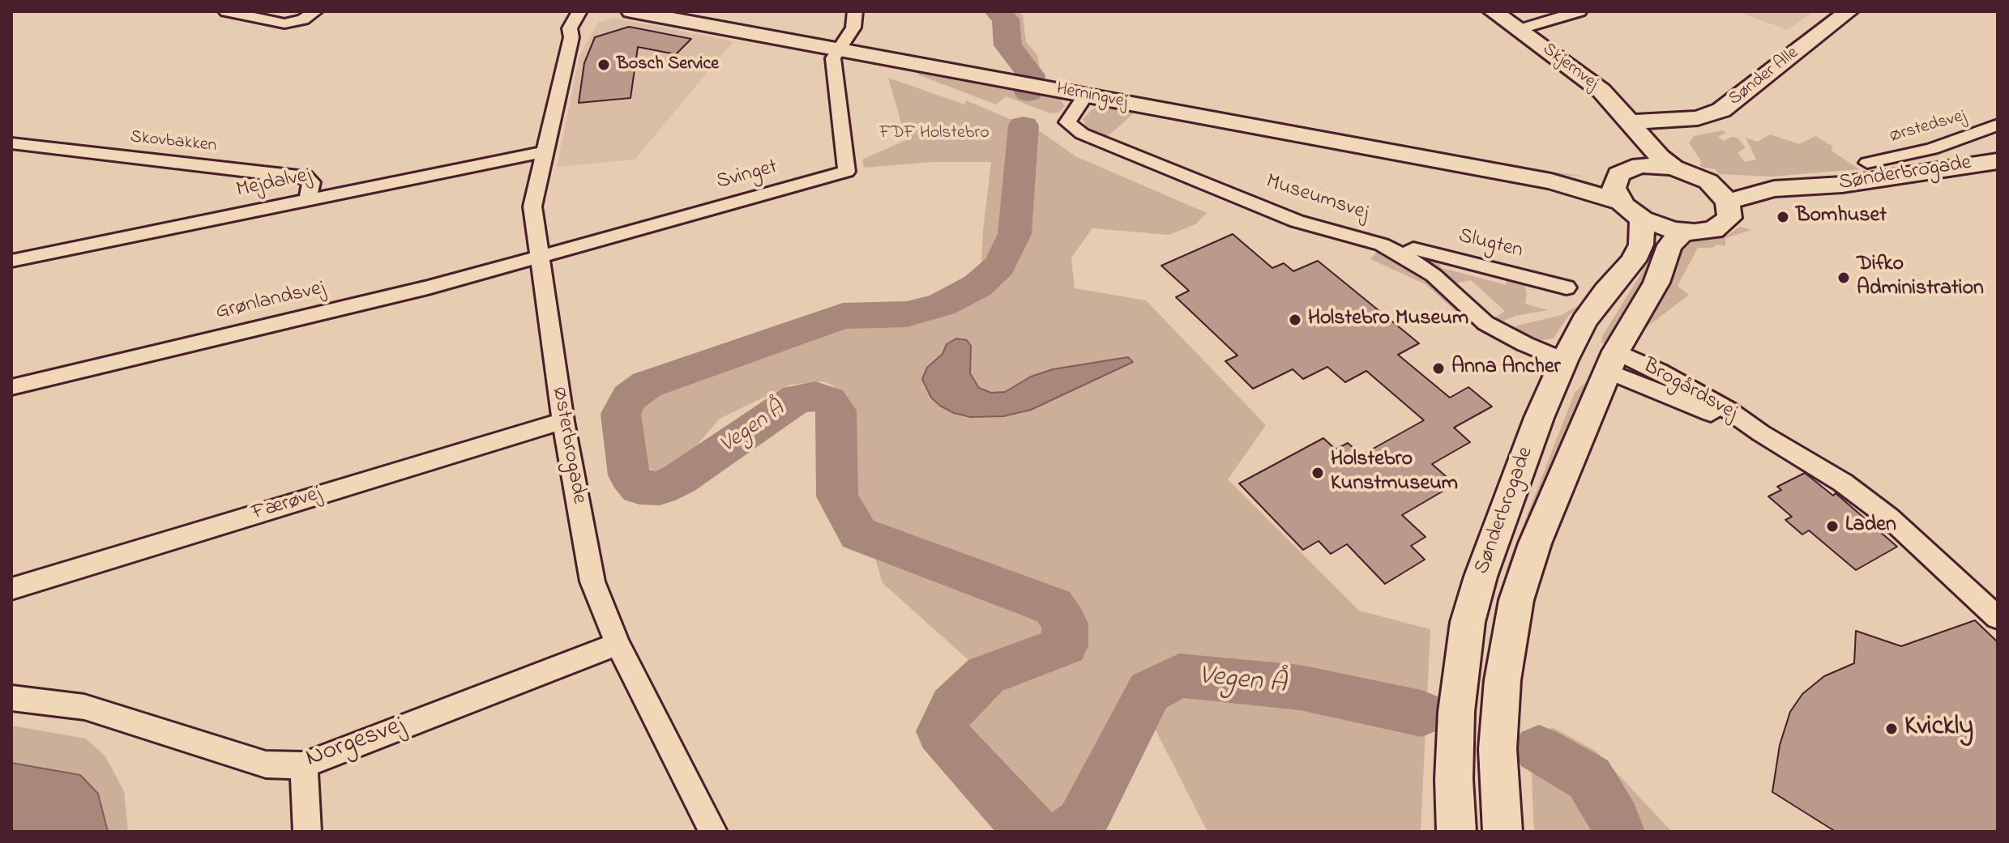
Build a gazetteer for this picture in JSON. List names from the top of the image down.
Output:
{
  "streets": {
    "street": [
      "Skjernvej",
      "Sønder Alle",
      "Herningvej",
      "Ørstedsvej",
      "Skovbakken",
      "Sønderbrogade",
      "Svinget",
      "Mejdalvej",
      "Museumsvej",
      "Slugten",
      "Grønlandsvej",
      "Brogårdsvej",
      "Østerbrogade",
      "Færøvej",
      "Norgesvej"
    ]
  },
  "crossings": [
    ["Skjernvej", "Sønder Alle"],
    ["Skjernvej", "Sønderbrogade"],
    ["Herningvej", "Svinget"],
    ["Herningvej", "Museumsvej"],
    ["Skovbakken", "Mejdalvej"],
    ["Sønderbrogade", "Museumsvej"],
    ["Sønderbrogade", "Brogårdsvej"],
    ["Svinget", "Grønlandsvej"],
    ["Svinget", "Østerbrogade"],
    ["Mejdalvej", "Østerbrogade"],
    ["Museumsvej", "Slugten"],
    ["Grønlandsvej", "Østerbrogade"],
    ["Østerbrogade", "Færøvej"],
    ["Østerbrogade", "Norgesvej"]
  ],
  "water": ["Vegen Å"],
  "parks": ["FDF Holstebro"],
  "places": [
    "Bosch Service",
    "Bomhuset",
    "Difko Administration",
    "Holstebro Museum",
    "Anna Ancher",
    "Holstebro Kunstmuseum",
    "Laden",
    "Kvickly"
  ]
}
